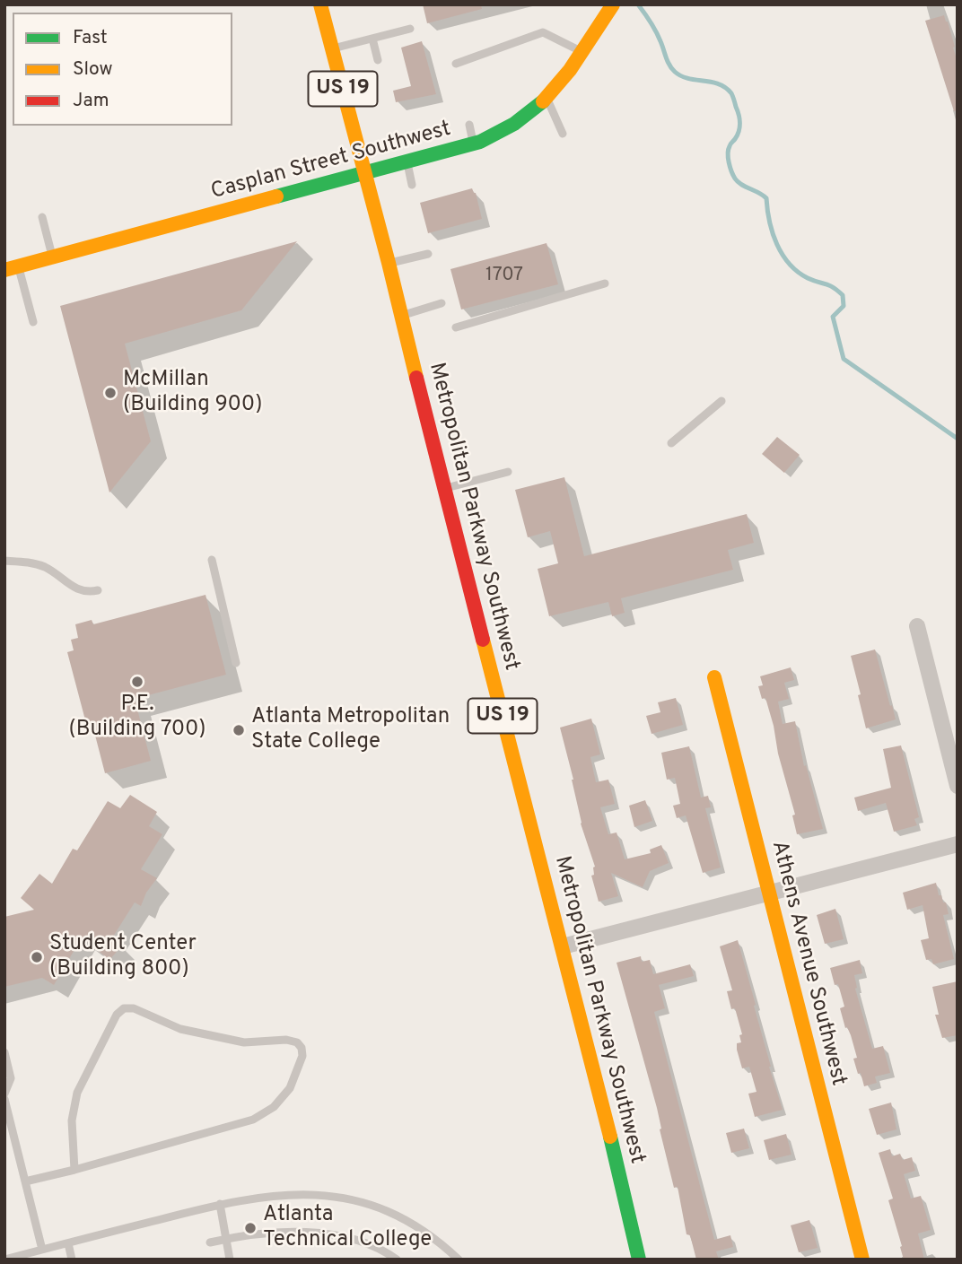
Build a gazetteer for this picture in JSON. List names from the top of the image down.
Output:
{
  "streets": {
    "main road": [
      "US 19",
      "Casplan Street Southwest",
      "Metropolitan Parkway Southwest",
      "Athens Avenue Southwest"
    ]
  },
  "crossings": [
    ["Casplan Street Southwest", "Metropolitan Parkway Southwest"]
  ],
  "places": [
    "McMillan (Building 900)",
    "P.E. (Building 700)",
    "Atlanta Metropolitan State College",
    "Student Center (Building 800)",
    "Atlanta Technical College"
  ],
  "house_numbers": ["1707"],
  "legend": ["Fast", "Slow", "Jam"]
}
